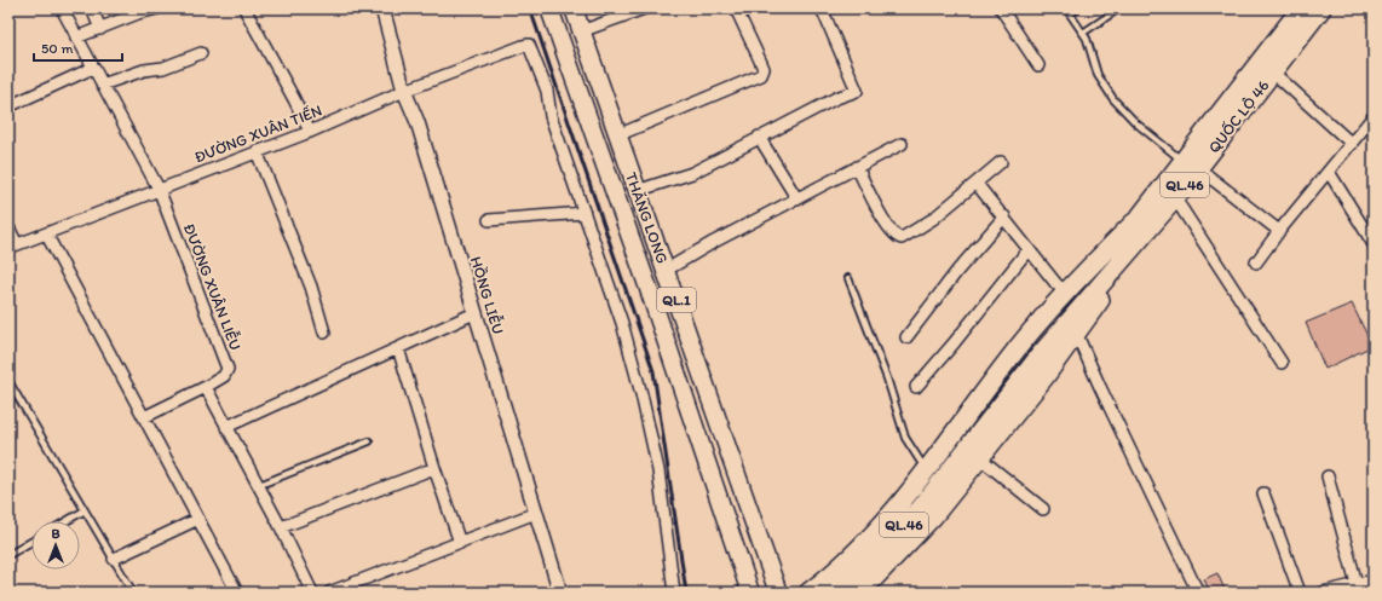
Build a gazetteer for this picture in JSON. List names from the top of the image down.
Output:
{
  "streets": {
    "highway": ["QUỐC LỘ 46", "QL.46"],
    "main road": ["THĂNG LONG", "QL.1"],
    "street": ["ĐƯỜNG XUÂN TIẾN", "ĐƯỜNG XUÂN LIỄU", "HỒNG LIỄU"]
  },
  "crossings": [
    ["QUỐC LỘ 46", "QL.46"],
    ["ĐƯỜNG XUÂN TIẾN", "ĐƯỜNG XUÂN LIỄU"],
    ["ĐƯỜNG XUÂN TIẾN", "HỒNG LIỄU"]
  ],
  "scale_bar": "50 m",
  "north": "top"
}
